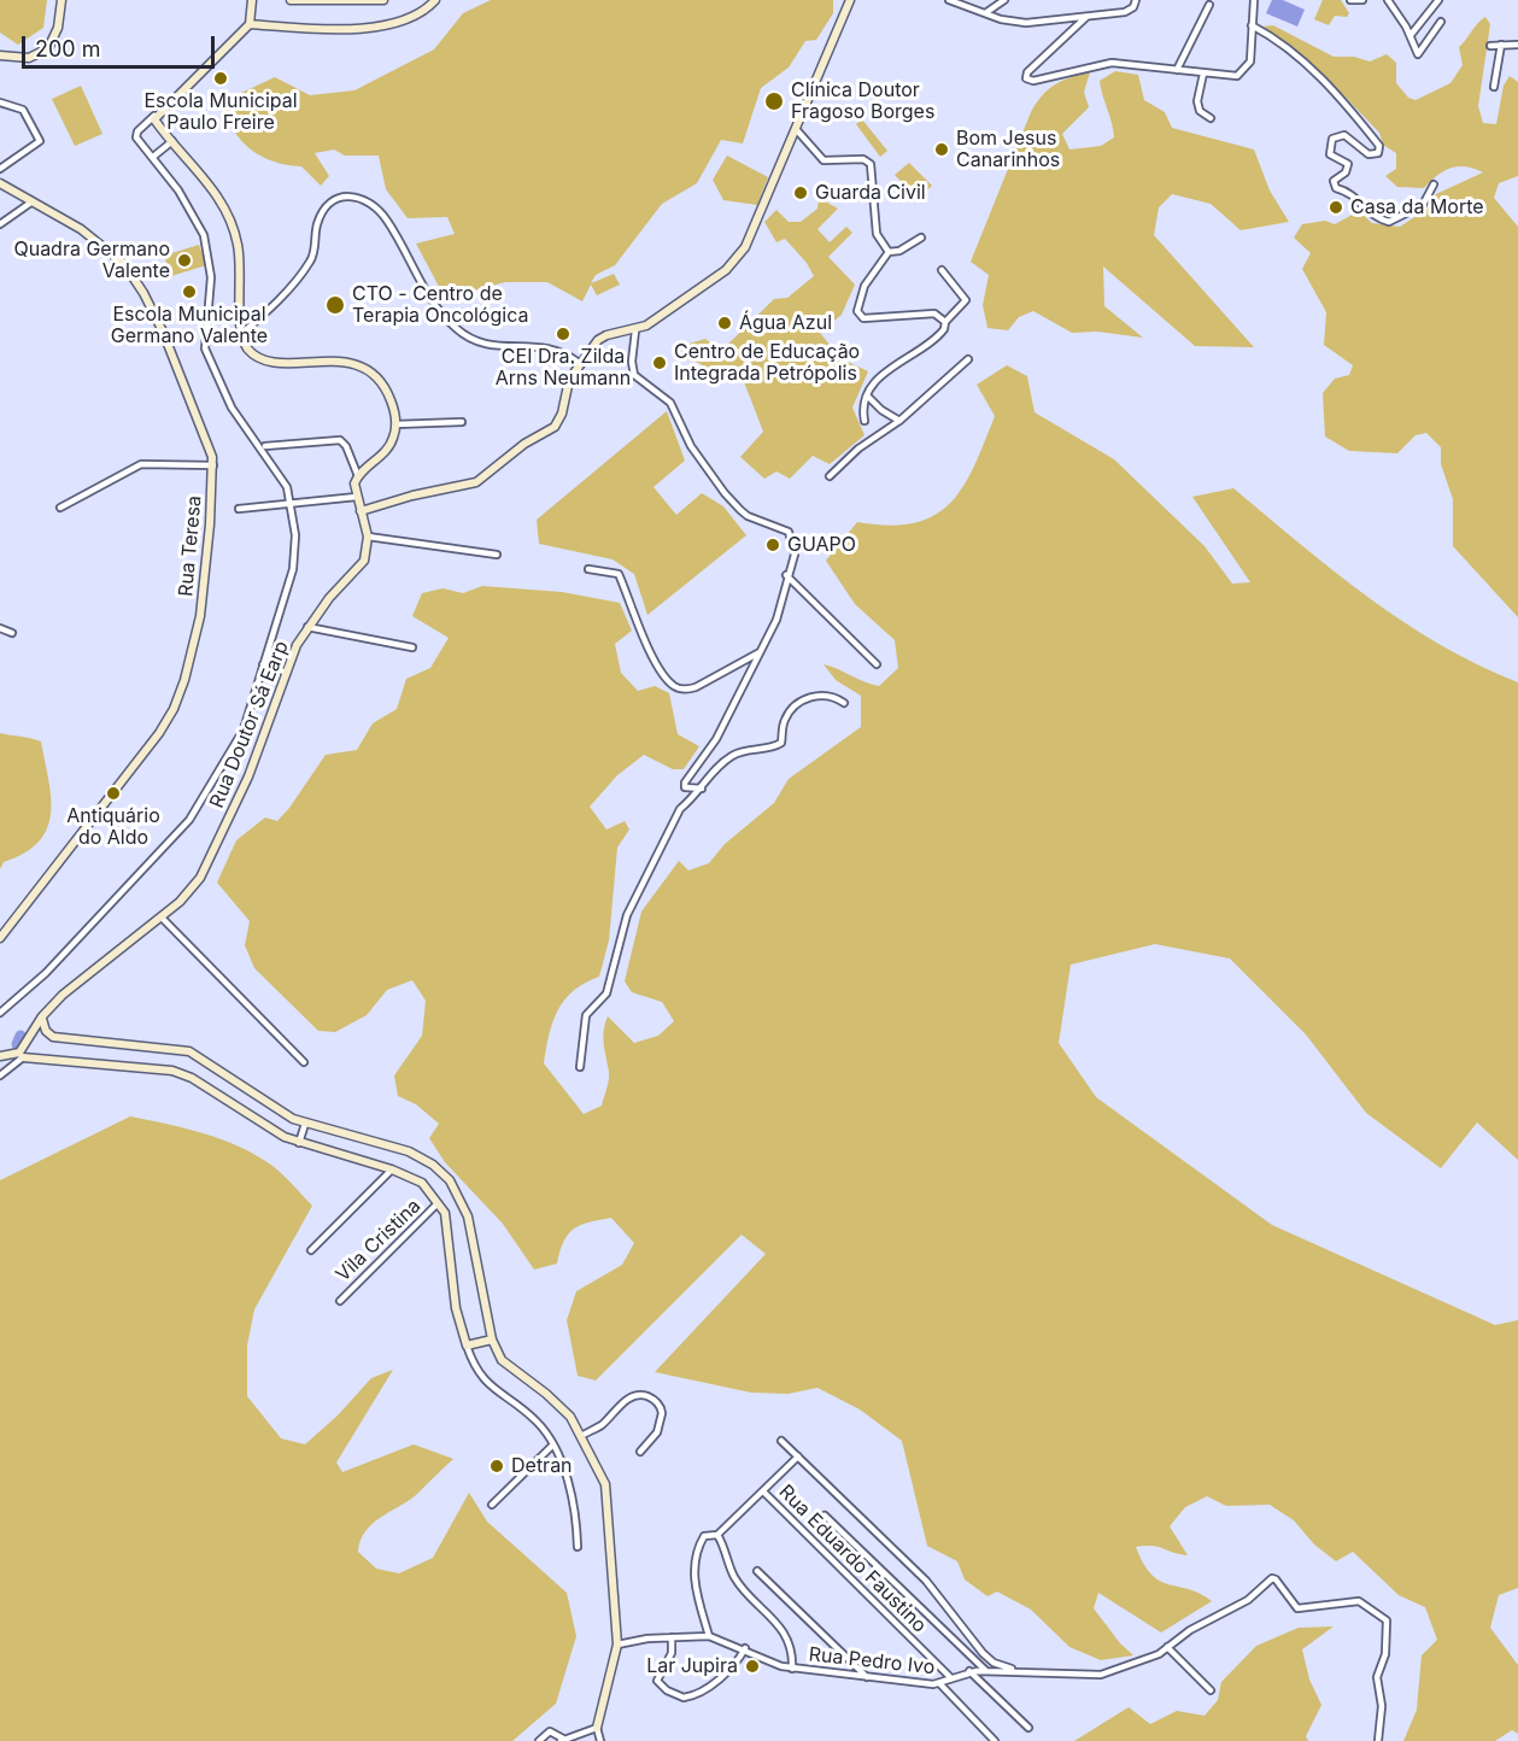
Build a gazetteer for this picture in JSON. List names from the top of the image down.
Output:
{
  "streets": {
    "main road": ["Rua Teresa", "Rua Doutor Sá Earp"],
    "street": ["Vila Cristina", "Rua Eduardo Faustino", "Rua Pedro Ivo"]
  },
  "crossings": [
    ["Rua Eduardo Faustino", "Rua Pedro Ivo"]
  ],
  "places": [
    "Escola Municipal Paulo Freire",
    "Clínica Doutor Fragoso Borges",
    "Bom Jesus Canarinhos",
    "Guarda Civil",
    "Casa da Morte",
    "Quadra Germano Valente",
    "Escola Municipal Germano Valente",
    "CTO - Centro de Terapia Oncológica",
    "Água Azul",
    "CEI Dra. Zilda Arns Neumann",
    "Centro de Educação Integrada Petrópolis",
    "GUAPO",
    "Antiquário do Aldo",
    "Detran",
    "Lar Jupira"
  ],
  "scale_bar": "200 m"
}
